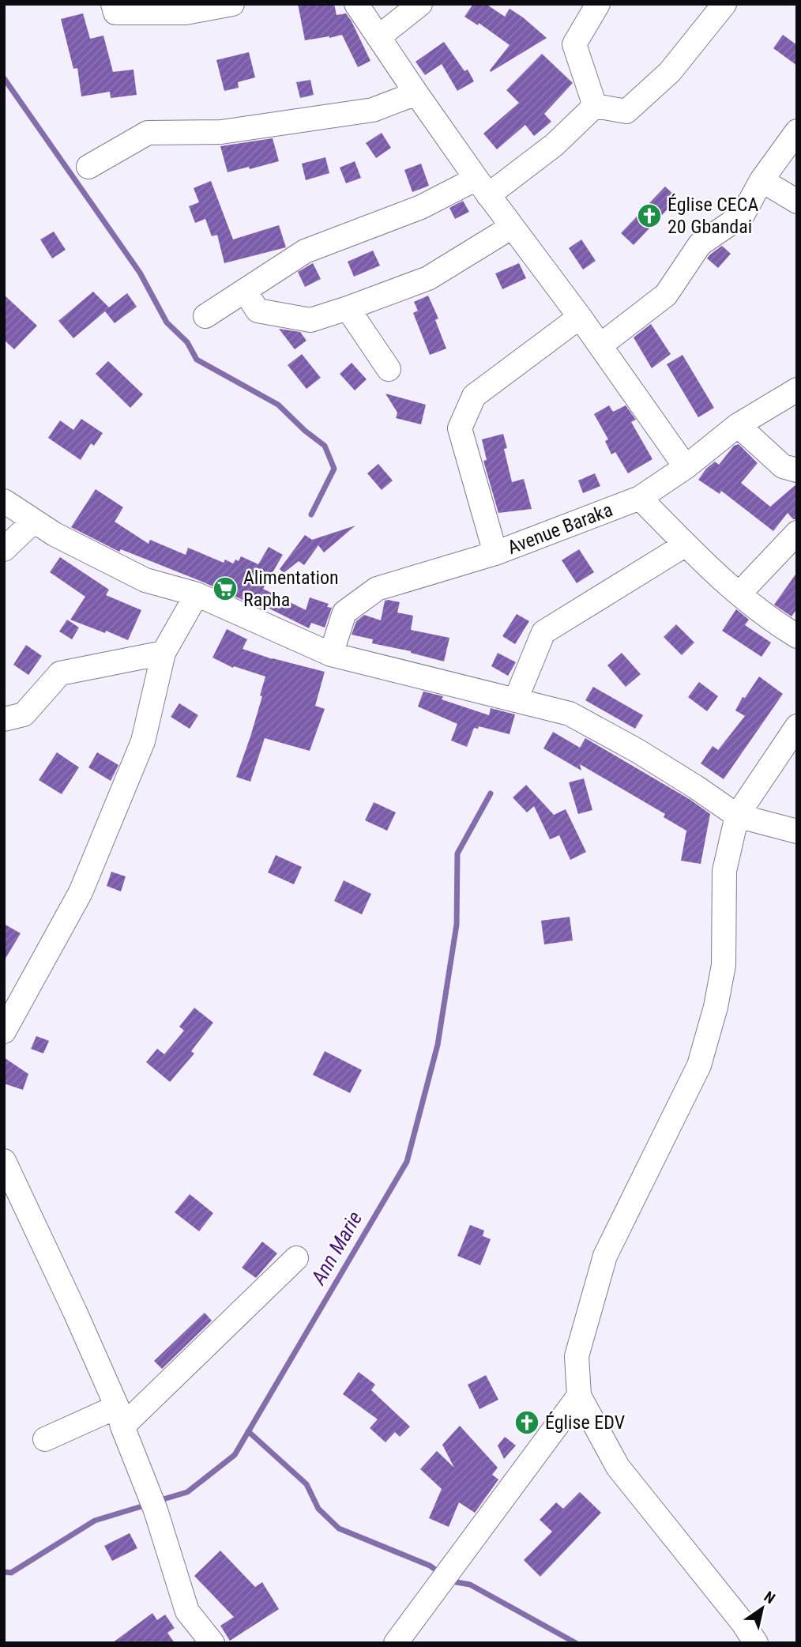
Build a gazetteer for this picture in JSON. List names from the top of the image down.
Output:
{
  "streets": {
    "street": ["Avenue Baraka"]
  },
  "water": ["Ann Marie"],
  "places": {
    "church": ["Église CECA 20 Gbandai", "Église EDV"],
    "supermarket": ["Alimentation Rapha"]
  },
  "north": "top right"
}
